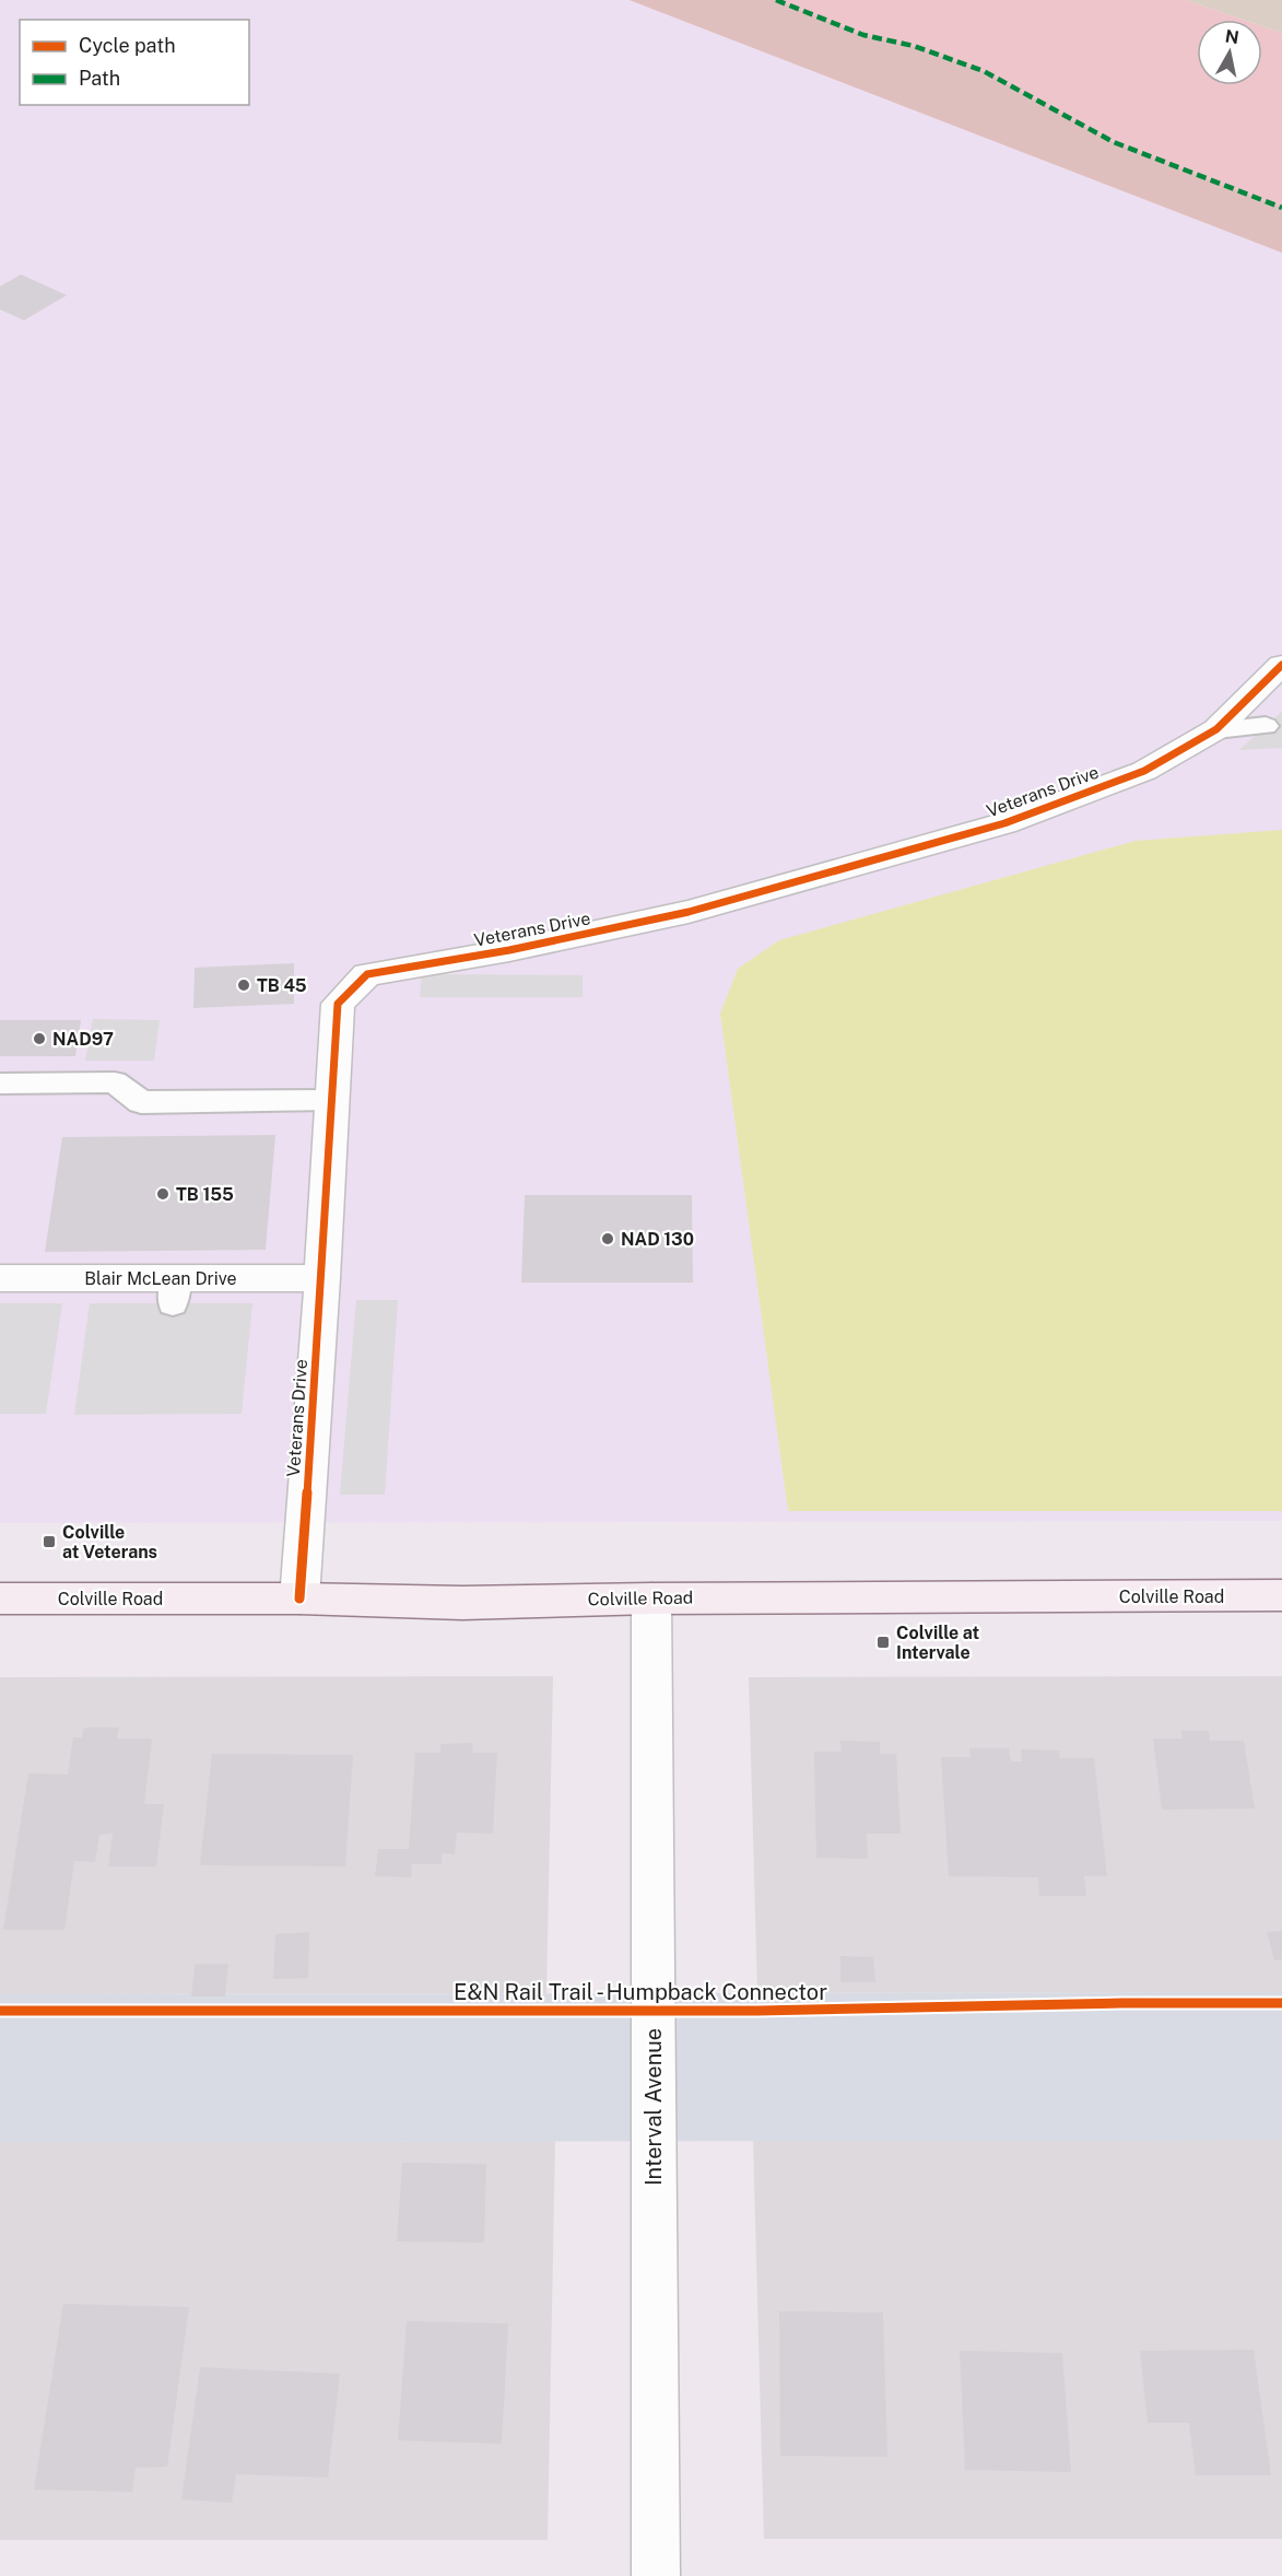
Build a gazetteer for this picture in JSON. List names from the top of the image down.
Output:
{
  "streets": {
    "street": [
      "Veterans Drive",
      "Blair McLean Drive",
      "Colville Road",
      "Interval Avenue"
    ],
    "cycle path": ["E&N Rail Trail - Humpback Connector"]
  },
  "crossings": [
    ["Veterans Drive", "Blair McLean Drive"],
    ["Veterans Drive", "Colville Road"],
    ["Colville Road", "Interval Avenue"]
  ],
  "places": {
    "other": [
      "TB 45",
      "NAD97",
      "TB 155",
      "NAD 130"
    ],
    "transit": ["Colville at Veterans", "Colville at Intervale"]
  },
  "legend": ["Cycle path", "Path"],
  "north": "top"
}
